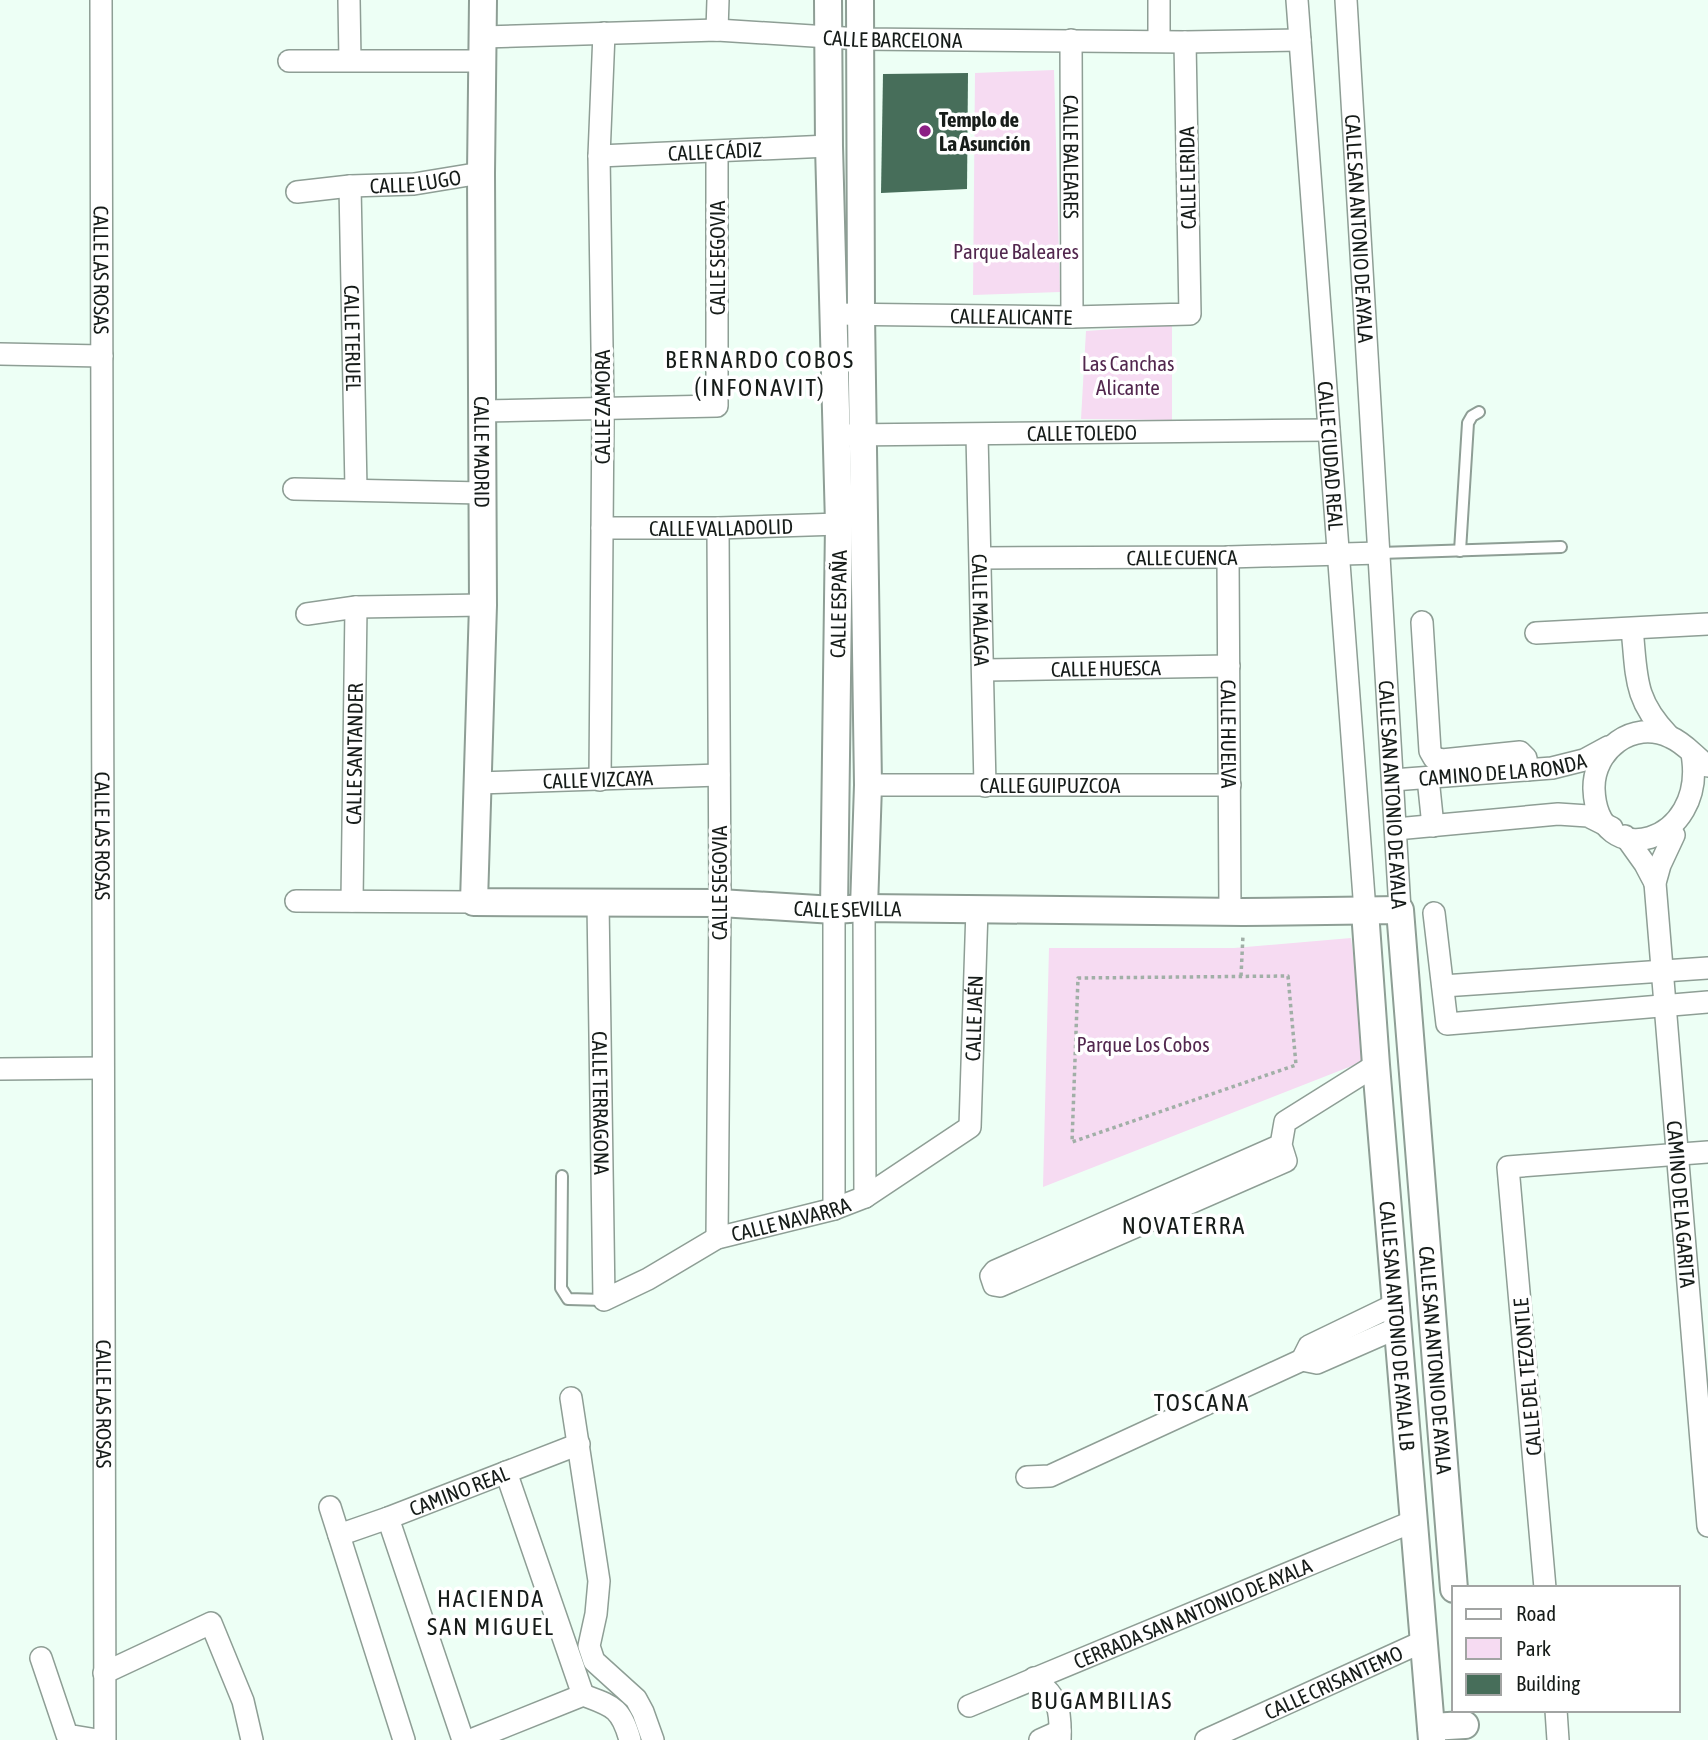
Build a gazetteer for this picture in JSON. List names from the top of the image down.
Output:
{
  "streets": {
    "street": [
      "CALLE BARCELONA",
      "CALLE CÁDIZ",
      "CALLE BALEARES",
      "CALLE LERIDA",
      "CALLE LUGO",
      "CALLE SAN ANTONIO DE AYALA",
      "CALLE SEGOVIA",
      "CALLE LAS ROSAS",
      "CALLE ALICANTE",
      "CALLE TERUEL",
      "CALLE ZAMORA",
      "CALLE TOLEDO",
      "CALLE MADRID",
      "CALLE CIUDAD REAL",
      "CALLE VALLADOLID",
      "CALLE CUENCA",
      "CALLE ESPAÑA",
      "CALLE MÁLAGA",
      "CALLE HUESCA",
      "CALLE HUELVA",
      "CALLE SANTANDER",
      "CAMINO DE LA RONDA",
      "CALLE VIZCAYA",
      "CALLE GUIPUZCOA",
      "CALLE SEVILLA",
      "CALLE JAÉN",
      "CALLE TERRAGONA",
      "CAMINO DE LA GARITA",
      "CALLE NAVARRA",
      "CALLE SAN ANTONIO DE AYALA LB",
      "CALLE DEL TEZONTLE",
      "CAMINO REAL",
      "CERRADA SAN ANTONIO DE AYALA",
      "CALLE CRISANTEMO"
    ]
  },
  "crossings": [
    ["CALLE BARCELONA", "CALLE BALEARES"],
    ["CALLE BARCELONA", "CALLE LERIDA"],
    ["CALLE BARCELONA", "CALLE ZAMORA"],
    ["CALLE BARCELONA", "CALLE MADRID"],
    ["CALLE BARCELONA", "CALLE CIUDAD REAL"],
    ["CALLE BARCELONA", "CALLE ESPAÑA"],
    ["CALLE CÁDIZ", "CALLE SEGOVIA"],
    ["CALLE CÁDIZ", "CALLE ZAMORA"],
    ["CALLE CÁDIZ", "CALLE ESPAÑA"],
    ["CALLE BALEARES", "CALLE ALICANTE"],
    ["CALLE LERIDA", "CALLE ALICANTE"],
    ["CALLE LUGO", "CALLE TERUEL"],
    ["CALLE LUGO", "CALLE MADRID"],
    ["CALLE SAN ANTONIO DE AYALA", "CALLE CUENCA"],
    ["CALLE SAN ANTONIO DE AYALA", "CAMINO DE LA RONDA"],
    ["CALLE SAN ANTONIO DE AYALA", "CALLE SEVILLA"],
    ["CALLE SEGOVIA", "CALLE ZAMORA"],
    ["CALLE SEGOVIA", "CALLE VALLADOLID"],
    ["CALLE SEGOVIA", "CALLE VIZCAYA"],
    ["CALLE SEGOVIA", "CALLE SEVILLA"],
    ["CALLE SEGOVIA", "CALLE NAVARRA"],
    ["CALLE ALICANTE", "CALLE ESPAÑA"],
    ["CALLE ZAMORA", "CALLE VALLADOLID"],
    ["CALLE ZAMORA", "CALLE VIZCAYA"],
    ["CALLE TOLEDO", "CALLE CIUDAD REAL"],
    ["CALLE TOLEDO", "CALLE ESPAÑA"],
    ["CALLE TOLEDO", "CALLE MÁLAGA"],
    ["CALLE MADRID", "CALLE VIZCAYA"],
    ["CALLE MADRID", "CALLE SEVILLA"],
    ["CALLE CIUDAD REAL", "CALLE CUENCA"],
    ["CALLE CIUDAD REAL", "CALLE SEVILLA"],
    ["CALLE CIUDAD REAL", "CALLE SAN ANTONIO DE AYALA LB"],
    ["CALLE VALLADOLID", "CALLE ESPAÑA"],
    ["CALLE CUENCA", "CALLE MÁLAGA"],
    ["CALLE CUENCA", "CALLE HUELVA"],
    ["CALLE ESPAÑA", "CALLE GUIPUZCOA"],
    ["CALLE ESPAÑA", "CALLE SEVILLA"],
    ["CALLE ESPAÑA", "CALLE NAVARRA"],
    ["CALLE MÁLAGA", "CALLE HUESCA"],
    ["CALLE MÁLAGA", "CALLE GUIPUZCOA"],
    ["CALLE HUESCA", "CALLE HUELVA"],
    ["CALLE HUELVA", "CALLE GUIPUZCOA"],
    ["CALLE HUELVA", "CALLE SEVILLA"],
    ["CALLE SANTANDER", "CALLE SEVILLA"],
    ["CAMINO DE LA RONDA", "CAMINO DE LA GARITA"],
    ["CALLE SEVILLA", "CALLE JAÉN"],
    ["CALLE SEVILLA", "CALLE TERRAGONA"],
    ["CALLE SEVILLA", "CALLE SAN ANTONIO DE AYALA LB"],
    ["CALLE JAÉN", "CALLE NAVARRA"],
    ["CALLE TERRAGONA", "CALLE NAVARRA"],
    ["CAMINO DE LA GARITA", "CALLE DEL TEZONTLE"],
    ["CALLE SAN ANTONIO DE AYALA LB", "CERRADA SAN ANTONIO DE AYALA"],
    ["CALLE SAN ANTONIO DE AYALA LB", "CALLE CRISANTEMO"]
  ],
  "districts": [
    "BERNARDO COBOS (INFONAVIT)",
    "NOVATERRA",
    "TOSCANA",
    "HACIENDA SAN MIGUEL",
    "BUGAMBILIAS"
  ],
  "parks": ["Parque Baleares", "Las Canchas Alicante", "Parque Los Cobos"],
  "places": ["Templo de La Asunción"],
  "legend": ["Road", "Park", "Building"]
}
